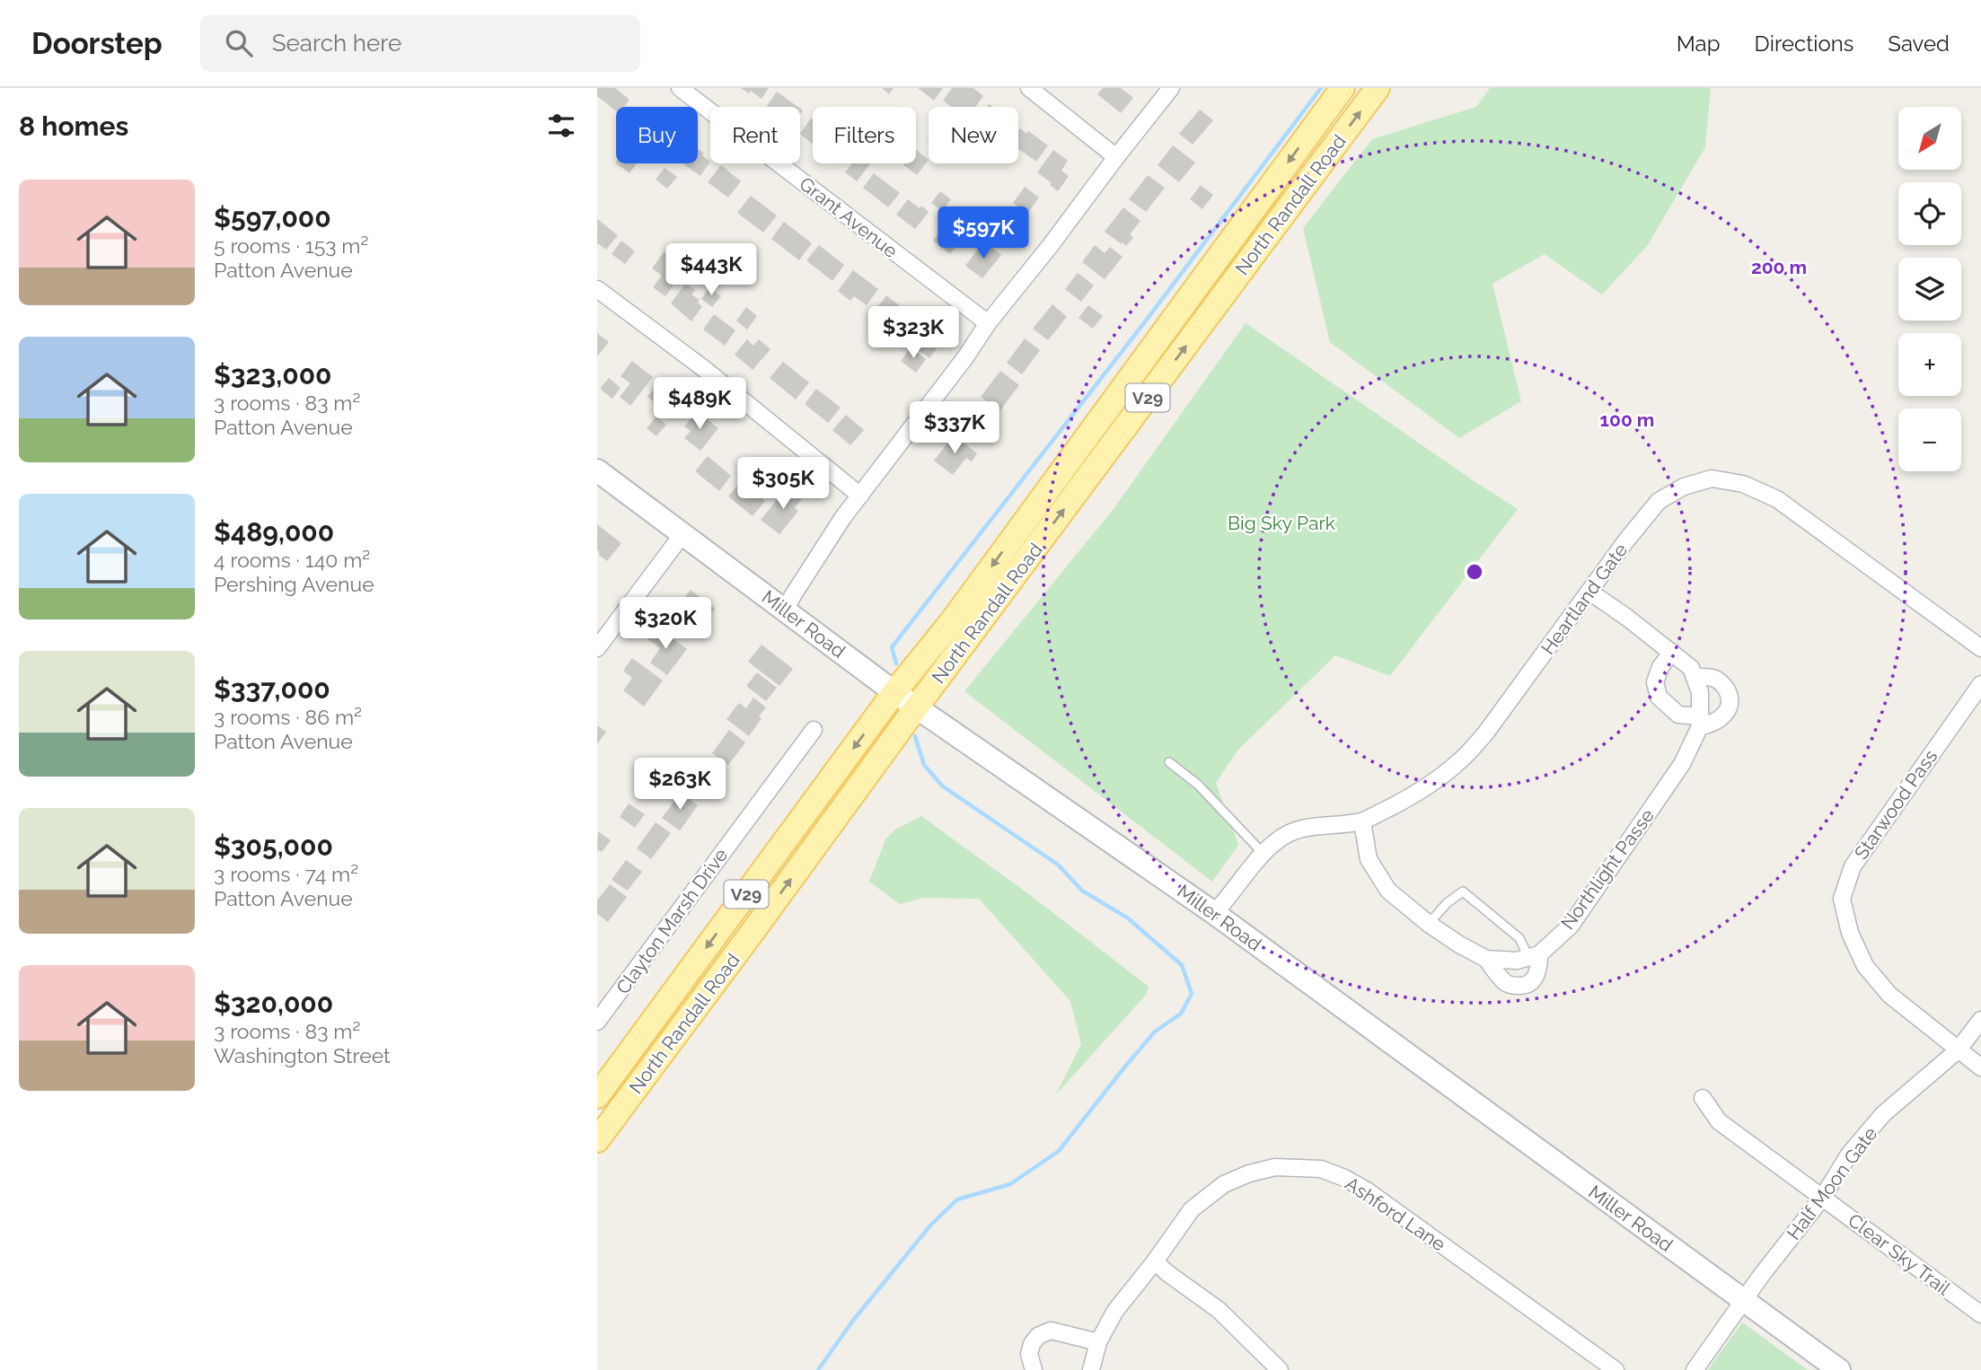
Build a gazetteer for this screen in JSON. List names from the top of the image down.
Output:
{
  "streets": {
    "main road": ["North Randall Road", "V29"],
    "street": [
      "Grant Avenue",
      "Heartland Gate",
      "Miller Road",
      "Starwood Pass",
      "Northlight Passe",
      "Clayton Marsh Drive",
      "Half Moon Gate",
      "Ashford Lane",
      "Clear Sky Trail"
    ]
  },
  "crossings": [
    ["North Randall Road", "Miller Road"],
    ["Heartland Gate", "Miller Road"],
    ["Miller Road", "Half Moon Gate"],
    ["Starwood Pass", "Half Moon Gate"],
    ["Half Moon Gate", "Clear Sky Trail"]
  ],
  "parks": ["Big Sky Park"],
  "north": "bottom left",
  "page": {
    "header": "Doorstep",
    "search": "Search here",
    "nav": ["Map", "Directions", "Saved"],
    "heading": "8 homes",
    "map_buttons": ["+", "−"],
    "chip": [
      "Buy",
      "Rent",
      "Filters",
      "New"
    ],
    "list": [
      {
        "name": "$597,000",
        "note": "5 rooms · 153 m² · Patton Avenue"
      },
      {
        "name": "$323,000",
        "note": "3 rooms · 83 m² · Patton Avenue"
      },
      {
        "name": "$489,000",
        "note": "4 rooms · 140 m² · Pershing Avenue"
      },
      {
        "name": "$337,000",
        "note": "3 rooms · 86 m² · Patton Avenue"
      },
      {
        "name": "$305,000",
        "note": "3 rooms · 74 m² · Patton Avenue"
      },
      {
        "name": "$320,000",
        "note": "3 rooms · 83 m² · Washington Street"
      }
    ],
    "price": [
      "$597K",
      "$443K",
      "$323K",
      "$489K",
      "$337K",
      "$305K",
      "$320K",
      "$263K"
    ]
  },
  "rings": ["200 m", "100 m"]
}
